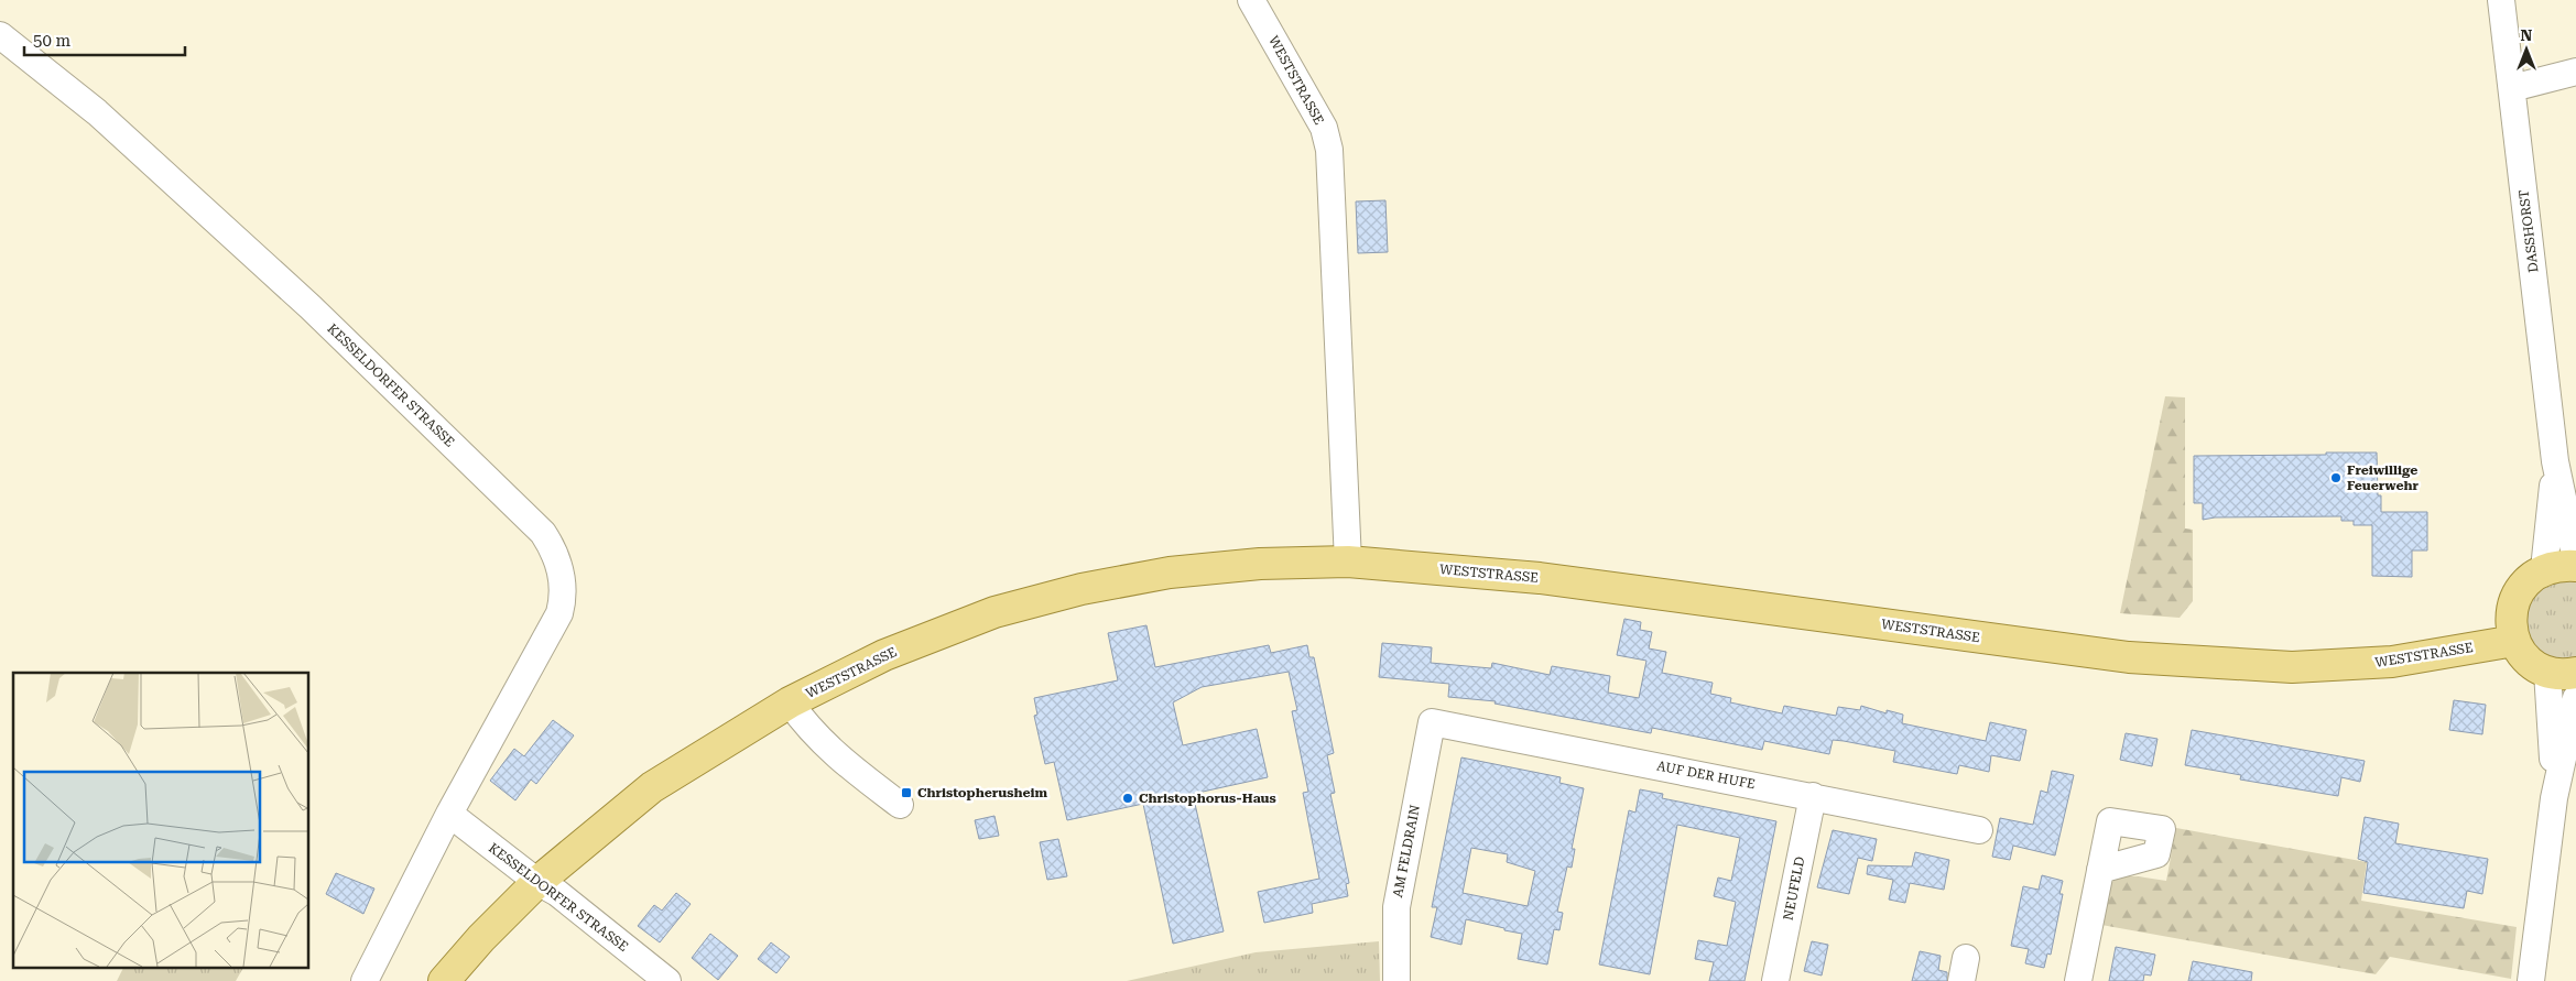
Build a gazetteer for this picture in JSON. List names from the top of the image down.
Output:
{
  "streets": {
    "main road": ["WESTSTRASSE"],
    "street": [
      "DASSHORST",
      "KESSELDORFER STRASSE",
      "AUF DER HUFE",
      "AM FELDRAIN",
      "NEUFELD"
    ]
  },
  "crossings": [
    ["WESTSTRASSE", "KESSELDORFER STRASSE"],
    ["AUF DER HUFE", "AM FELDRAIN"],
    ["AUF DER HUFE", "NEUFELD"]
  ],
  "places": {
    "other": ["Freiwillige Feuerwehr", "Christophorus-Haus"],
    "transit": ["Christopherusheim"]
  },
  "scale_bar": "50 m",
  "north": "top"
}
